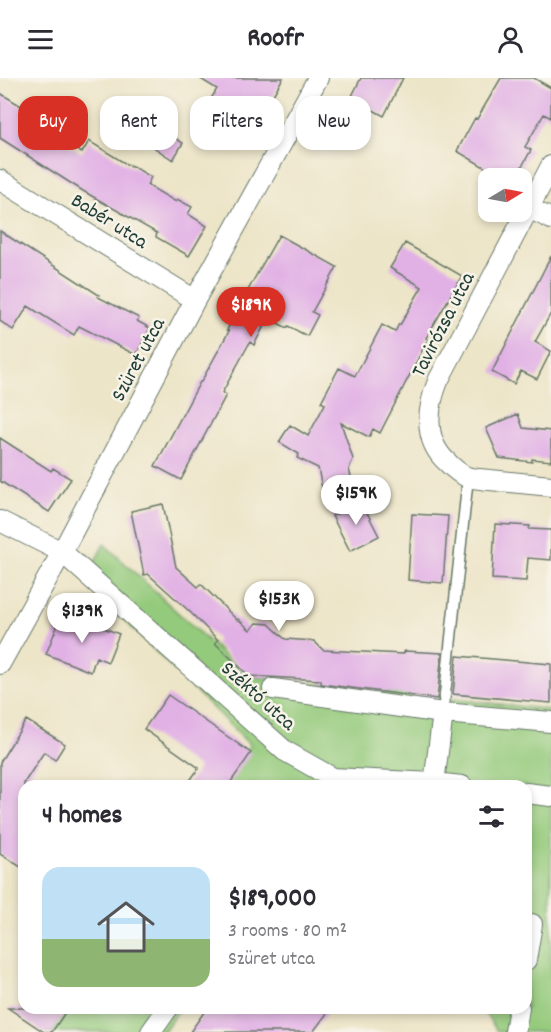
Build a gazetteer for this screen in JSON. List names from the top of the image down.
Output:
{
  "streets": {
    "street": [
      "Babér utca",
      "Tavirózsa utca",
      "Szüret utca",
      "Széktó utca"
    ]
  },
  "crossings": [
    ["Babér utca", "Szüret utca"],
    ["Szüret utca", "Széktó utca"]
  ],
  "north": "right",
  "page": {
    "header": "Roofr",
    "chip": [
      "Buy",
      "Rent",
      "Filters",
      "New"
    ],
    "price": [
      "$189K",
      "$159K",
      "$153K",
      "$139K"
    ],
    "heading": "4 homes",
    "list": [
      {
        "name": "$189,000",
        "note": "3 rooms · 80 m² · Szüret utca"
      }
    ]
  }
}
